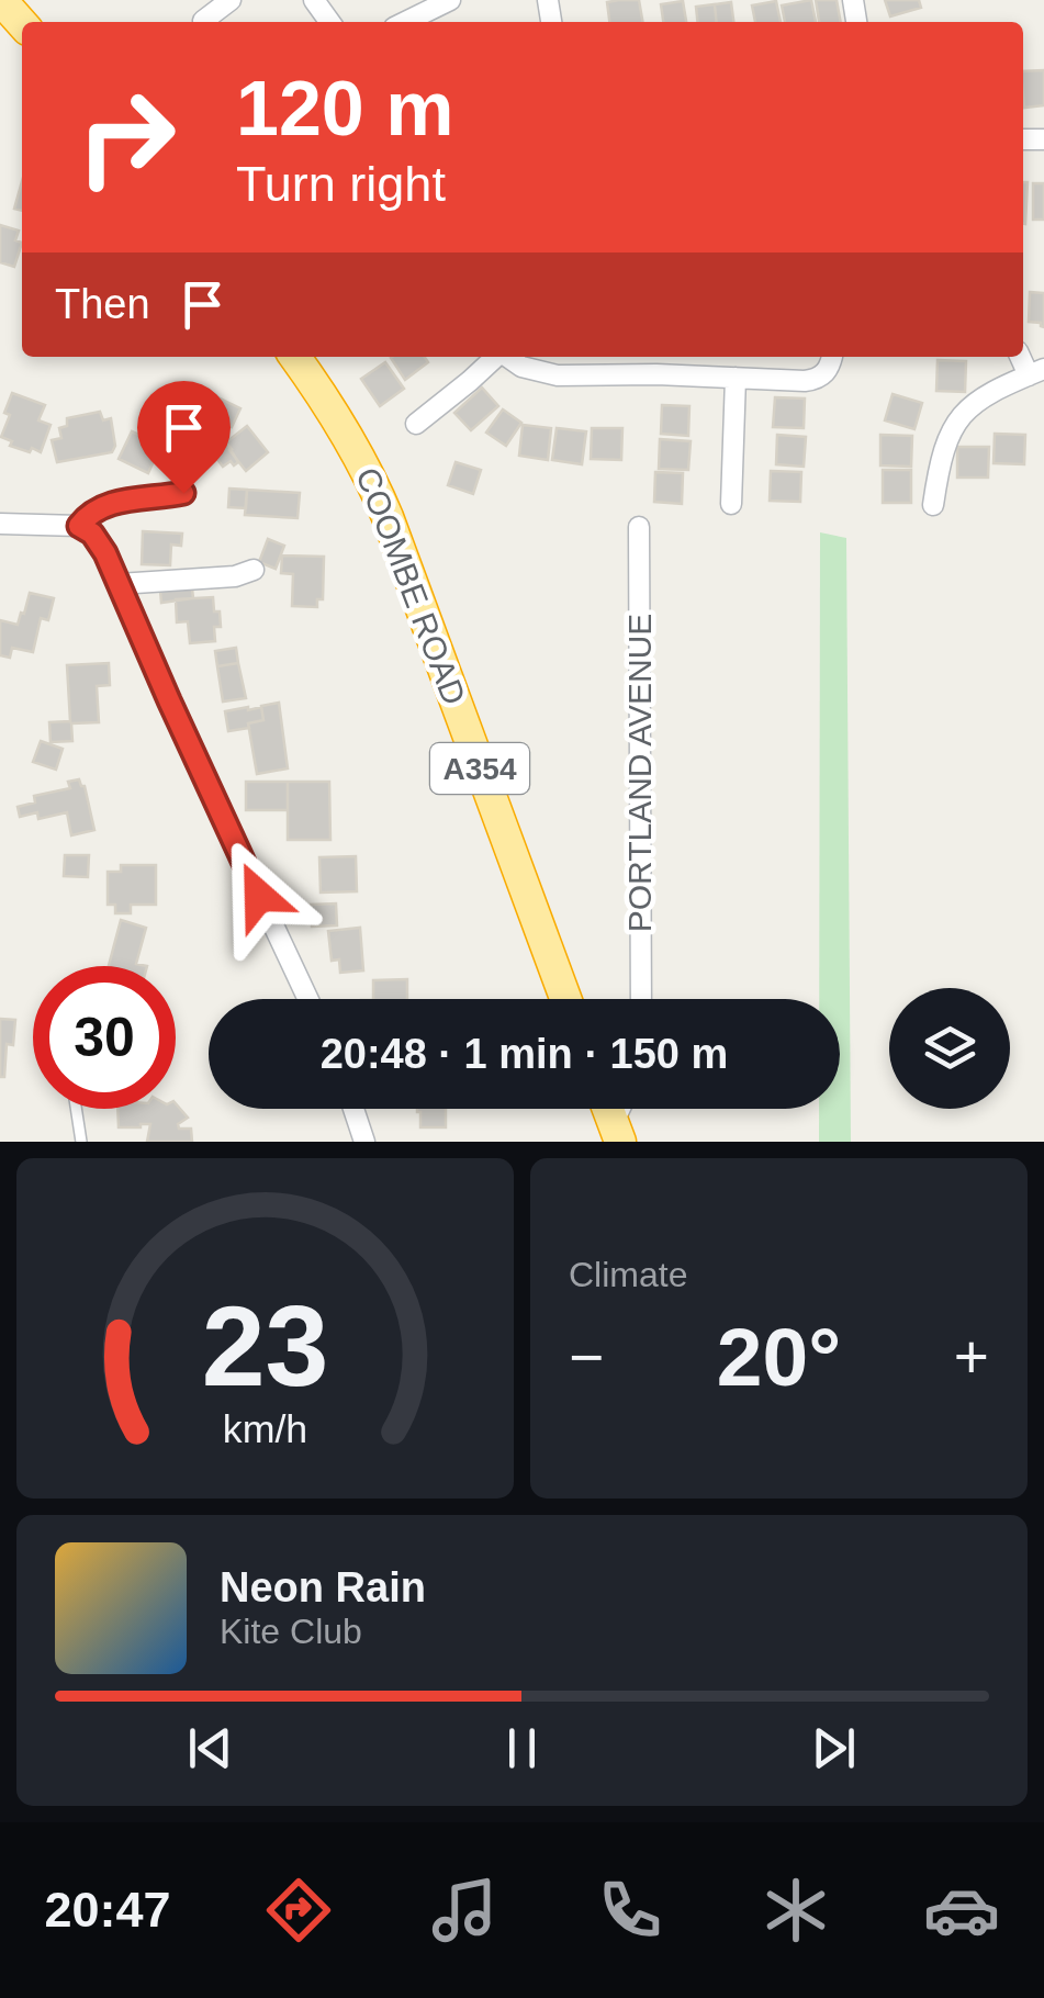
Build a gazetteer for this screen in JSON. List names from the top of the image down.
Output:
{
  "streets": {
    "highway": ["COOMBE ROAD", "A354"],
    "street": ["PORTLAND AVENUE"]
  },
  "page": {
    "turn": ["120 m", "Turn right"],
    "then": "Then",
    "limit": "30",
    "trip": "20:48 · 1 min · 150 m",
    "tile": "Climate",
    "heat": ["−", "20°", "+"],
    "song": ["Neon Rain", "Kite Club"],
    "tabs": "20:47",
    "gauge": ["23", "km/h"]
  }
}
